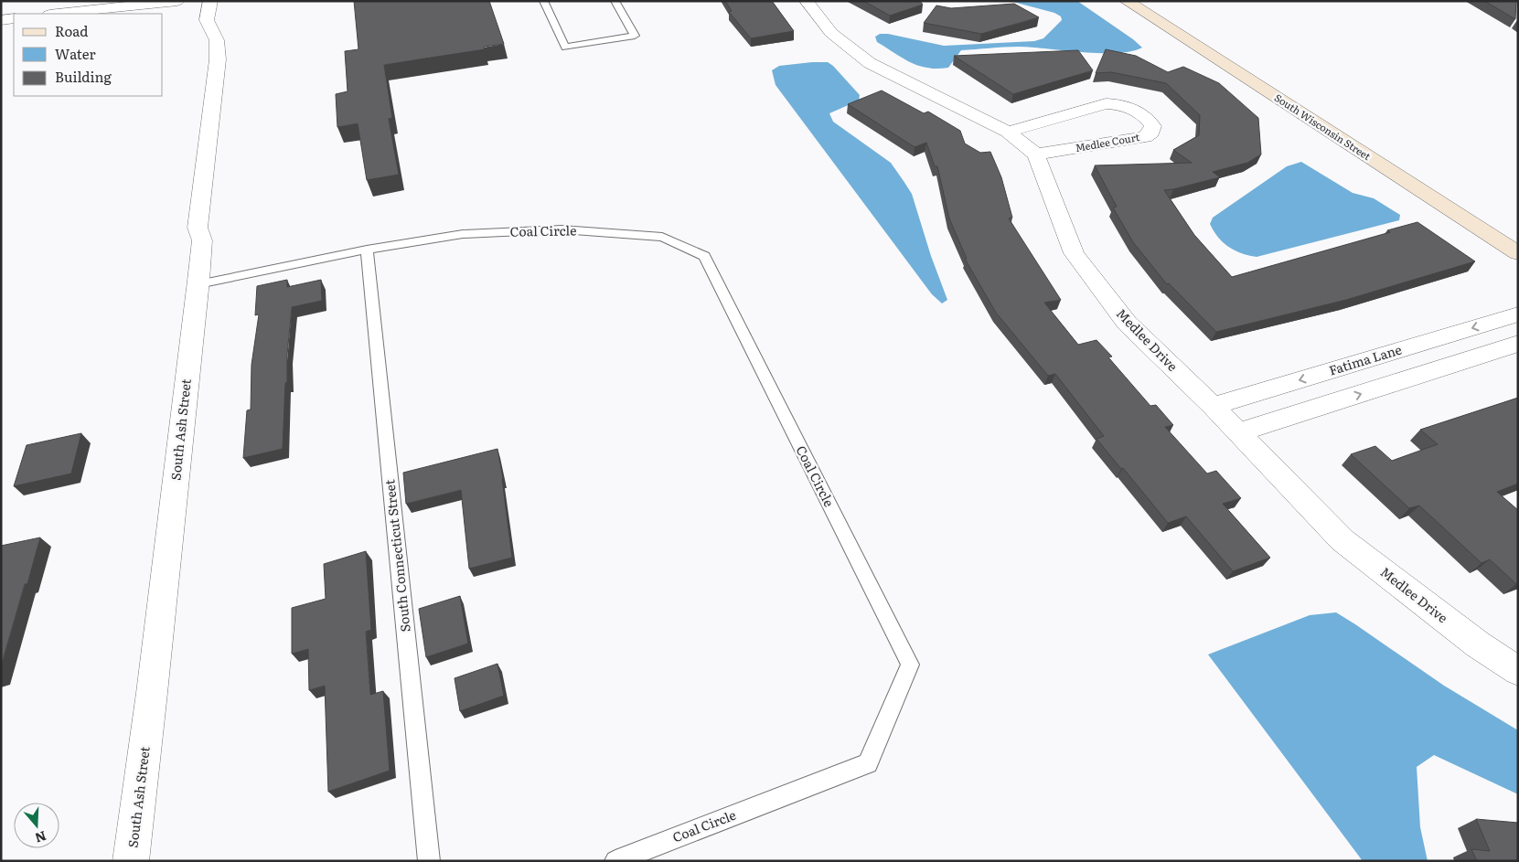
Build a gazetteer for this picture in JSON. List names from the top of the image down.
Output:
{
  "streets": {
    "street": [
      "South Wisconsin Street",
      "Medlee Court",
      "Medlee Drive",
      "Fatima Lane",
      "South Ash Street"
    ],
    "lane": ["Coal Circle", "South Connecticut Street"]
  },
  "crossings": [
    ["Medlee Court", "Medlee Drive"],
    ["Coal Circle", "South Ash Street"],
    ["Coal Circle", "South Connecticut Street"],
    ["Medlee Drive", "Fatima Lane"]
  ],
  "legend": ["Road", "Water", "Building"],
  "north": "bottom"
}
